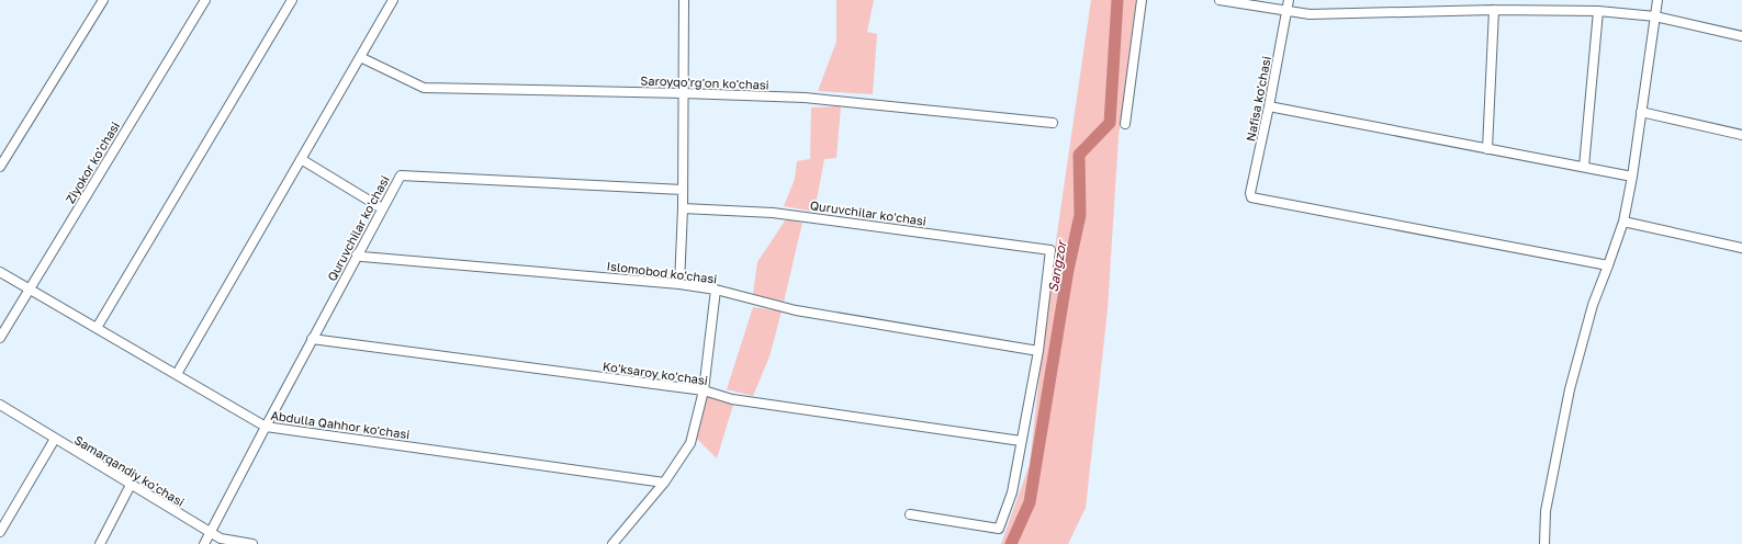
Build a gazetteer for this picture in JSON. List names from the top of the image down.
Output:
{
  "streets": {
    "street": [
      "Saroyqo'rg'on ko'chasi",
      "Nafisa ko'chasi",
      "Ziyokor ko'chasi",
      "Quruvchilar ko'chasi",
      "Islomobod ko'chasi",
      "Ko'ksaroy ko'chasi",
      "Abdulla Qahhor ko'chasi",
      "Samarqandiy ko'chasi"
    ]
  },
  "crossings": [
    ["Ziyokor ko'chasi", "Abdulla Qahhor ko'chasi"],
    ["Quruvchilar ko'chasi", "Islomobod ko'chasi"],
    ["Quruvchilar ko'chasi", "Ko'ksaroy ko'chasi"],
    ["Quruvchilar ko'chasi", "Abdulla Qahhor ko'chasi"],
    ["Quruvchilar ko'chasi", "Samarqandiy ko'chasi"]
  ],
  "water": ["Sangzor"]
}
